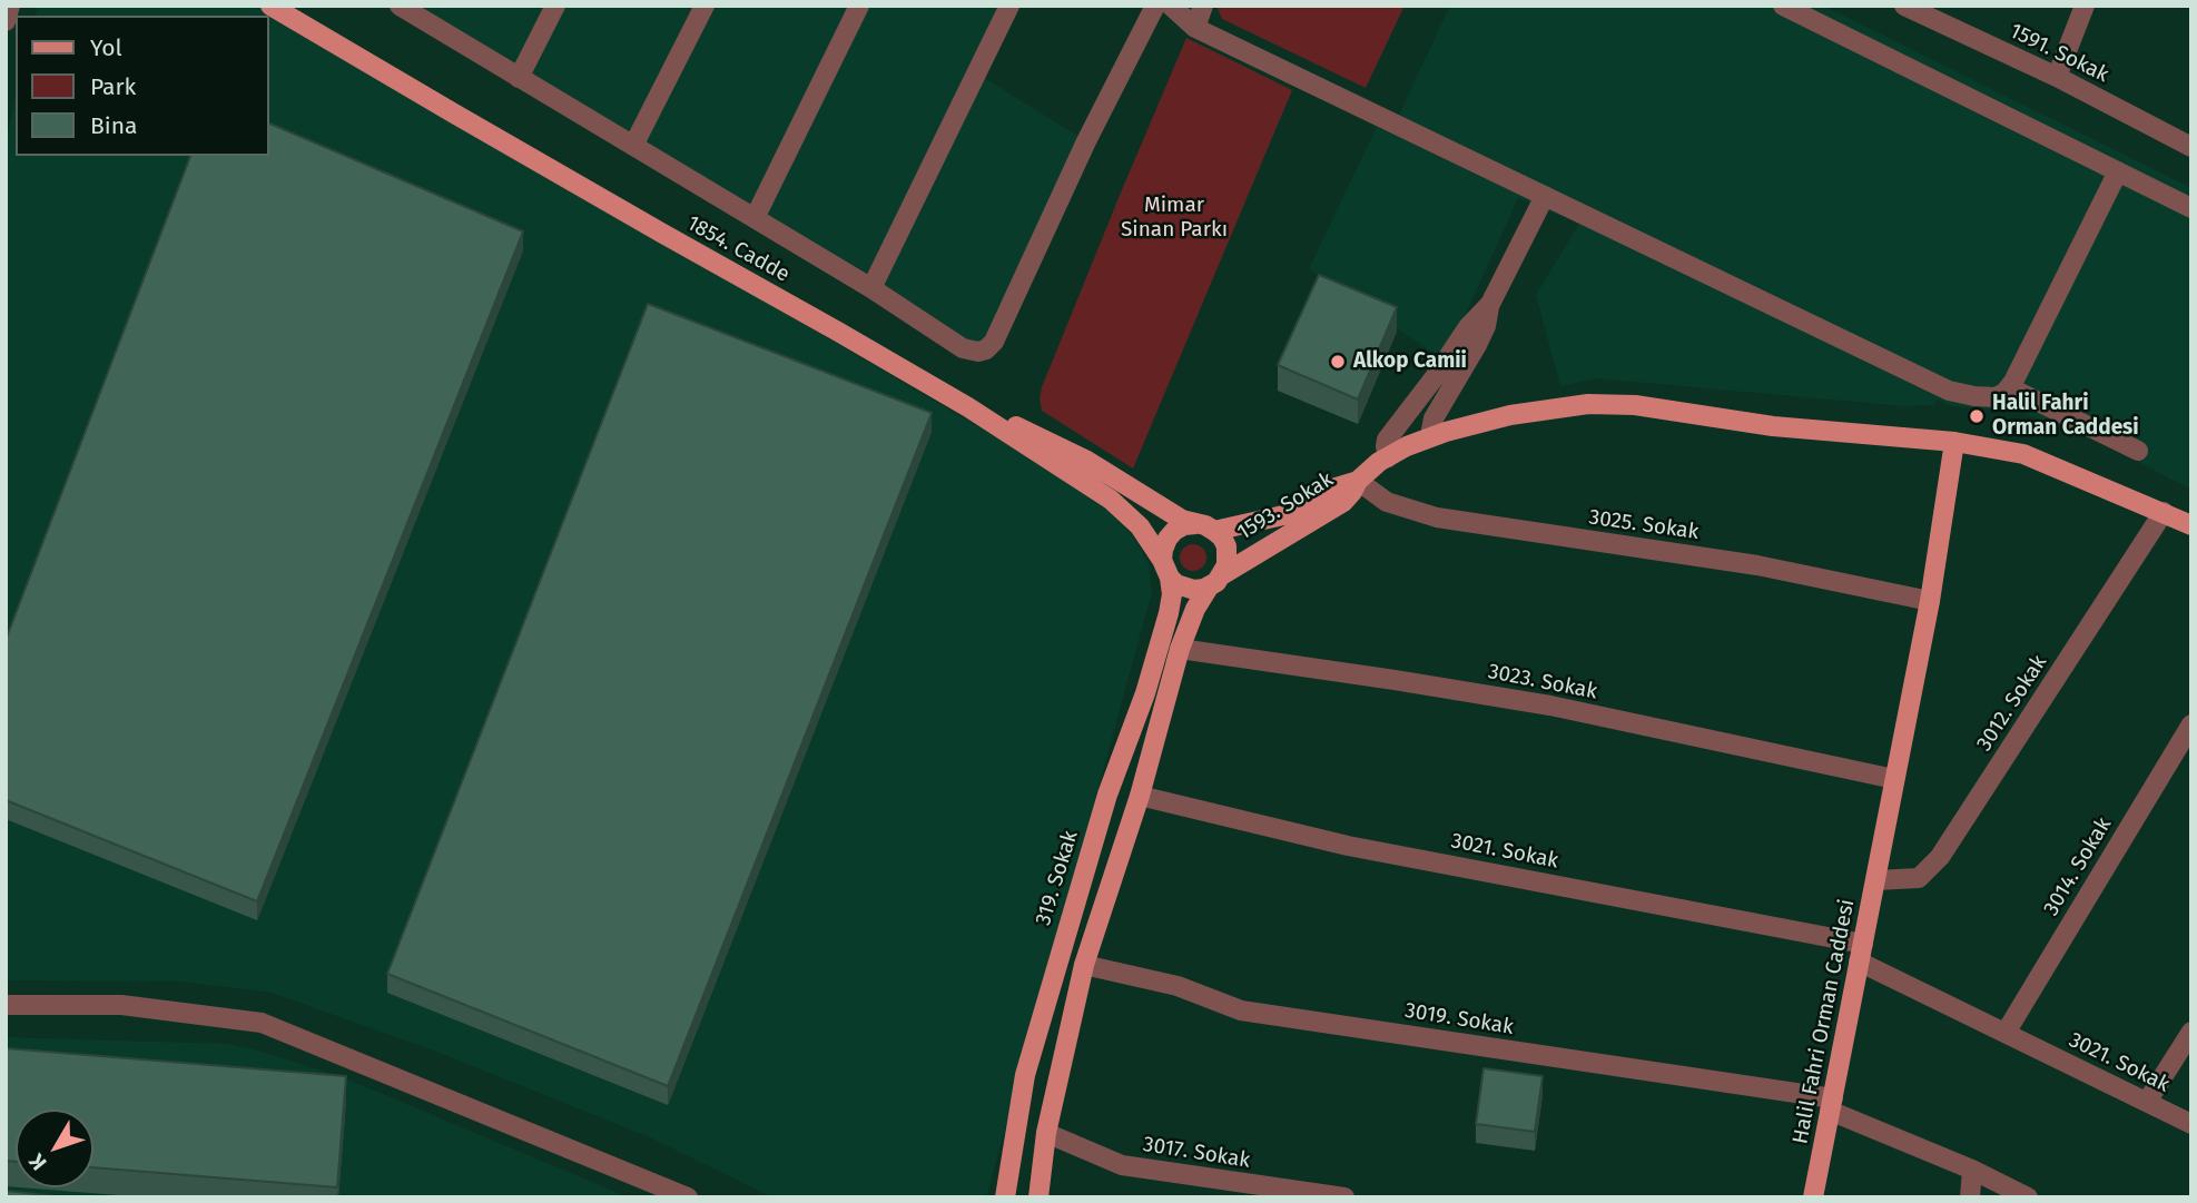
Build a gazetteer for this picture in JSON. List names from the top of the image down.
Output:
{
  "streets": {
    "main road": [
      "1854. Cadde",
      "1593. Sokak",
      "319. Sokak",
      "Halil Fahri Orman Caddesi"
    ],
    "street": [
      "1591. Sokak",
      "3025. Sokak",
      "3023. Sokak",
      "3012. Sokak",
      "3021. Sokak",
      "3014. Sokak",
      "3019. Sokak",
      "3017. Sokak"
    ]
  },
  "crossings": [
    ["1854. Cadde", "1593. Sokak"],
    ["1854. Cadde", "319. Sokak"],
    ["1593. Sokak", "3025. Sokak"],
    ["1593. Sokak", "319. Sokak"],
    ["3025. Sokak", "Halil Fahri Orman Caddesi"],
    ["3023. Sokak", "Halil Fahri Orman Caddesi"],
    ["3012. Sokak", "Halil Fahri Orman Caddesi"],
    ["3021. Sokak", "3014. Sokak"],
    ["3021. Sokak", "Halil Fahri Orman Caddesi"],
    ["3019. Sokak", "Halil Fahri Orman Caddesi"]
  ],
  "parks": ["Mimar Sinan Parkı"],
  "places": ["Alkop Camii", "Halil Fahri Orman Caddesi"],
  "legend": ["Yol", "Park", "Bina"],
  "north": "bottom left"
}
